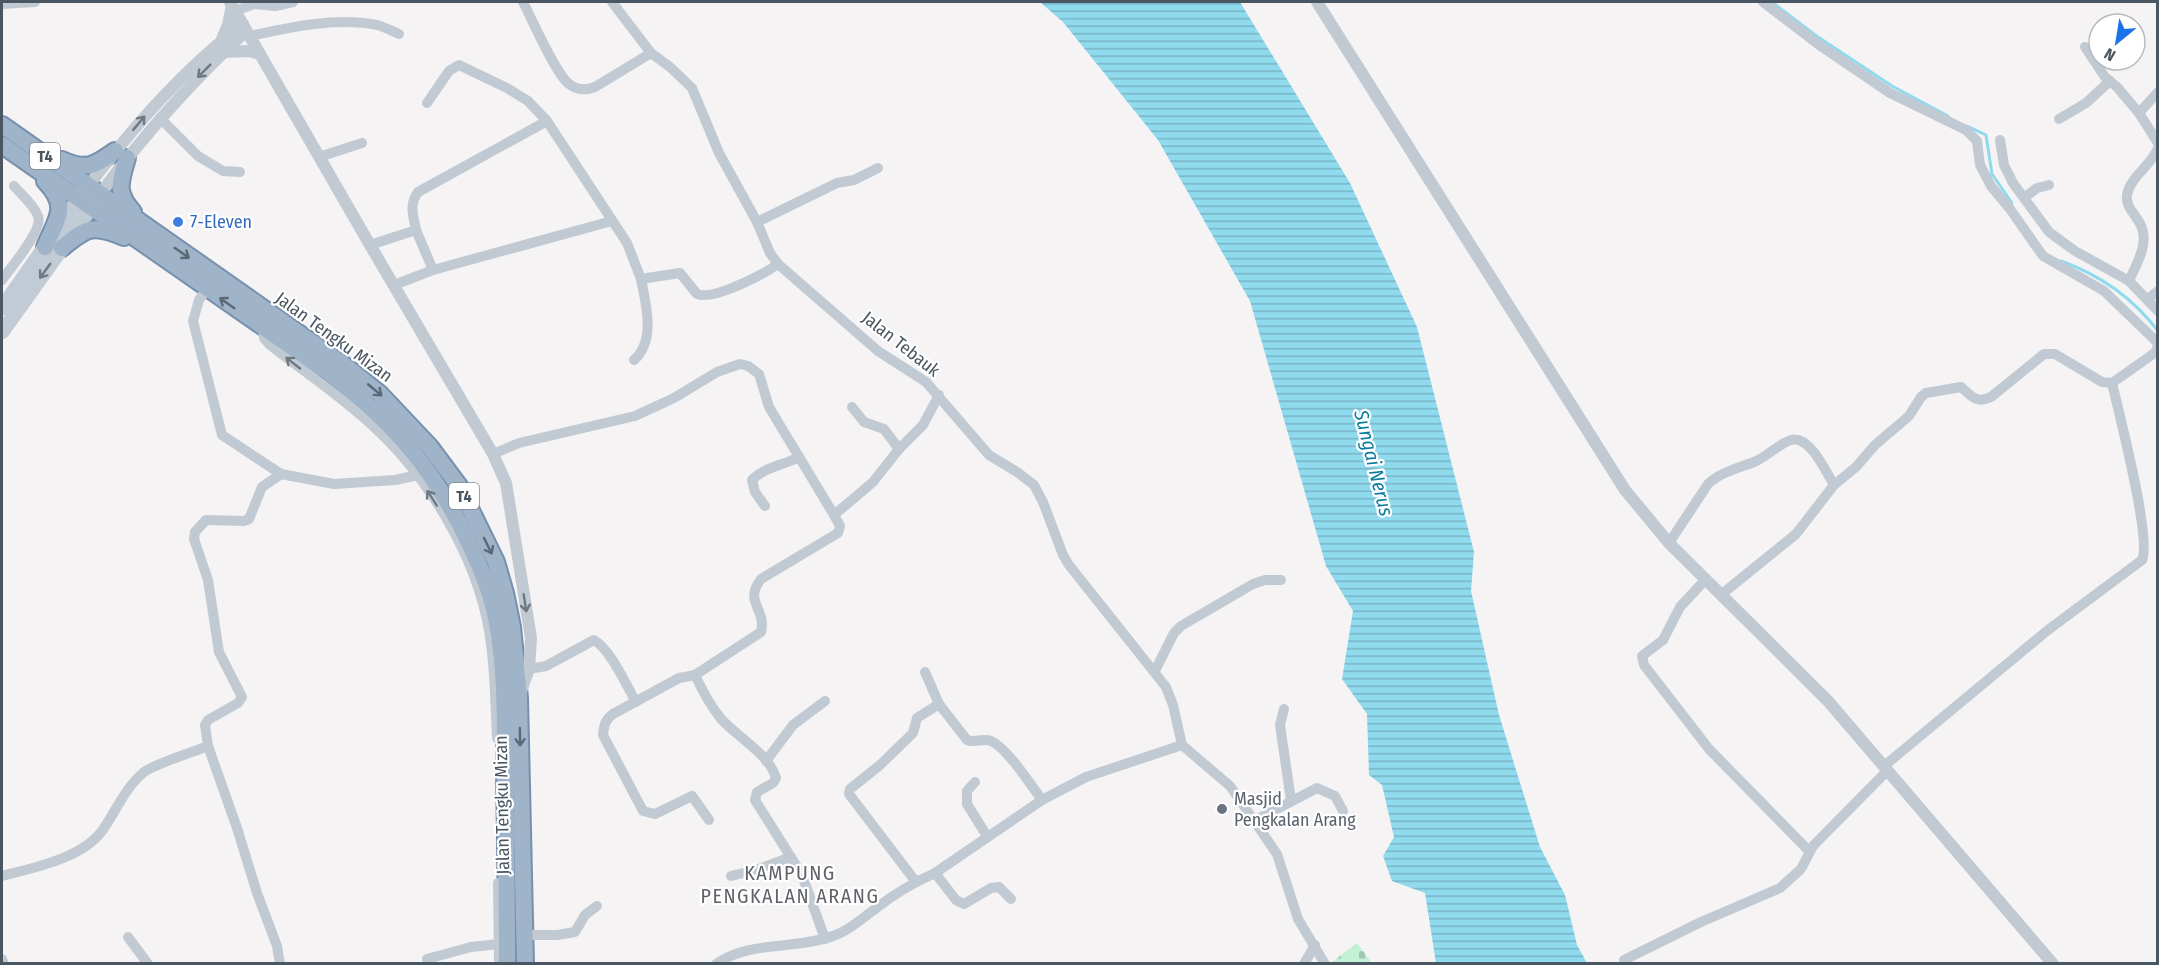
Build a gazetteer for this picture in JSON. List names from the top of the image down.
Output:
{
  "streets": {
    "highway": ["T4", "Jalan Tengku Mizan"],
    "street": ["Jalan Tebauk"]
  },
  "districts": ["KAMPUNG PENGKALAN ARANG"],
  "water": ["Sungai Nerus"],
  "places": ["7-Eleven", "Masjid Pengkalan Arang"],
  "north": "bottom left"
}
